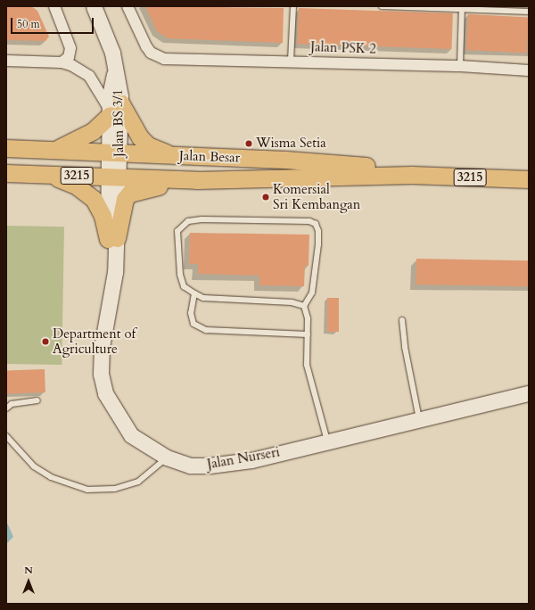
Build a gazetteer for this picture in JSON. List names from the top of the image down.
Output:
{
  "streets": {
    "main road": ["Jalan Besar", "3215"],
    "street": ["Jalan PSK 2", "Jalan BS 3/1", "Jalan Nurseri"]
  },
  "crossings": [
    ["Jalan BS 3/1", "Jalan Besar"],
    ["Jalan BS 3/1", "Jalan Nurseri"],
    ["Jalan Besar", "Jalan Nurseri"]
  ],
  "places": ["Wisma Setia", "Komersial Sri Kembangan", "Department of Agriculture"],
  "scale_bar": "50 m",
  "north": "top"
}
